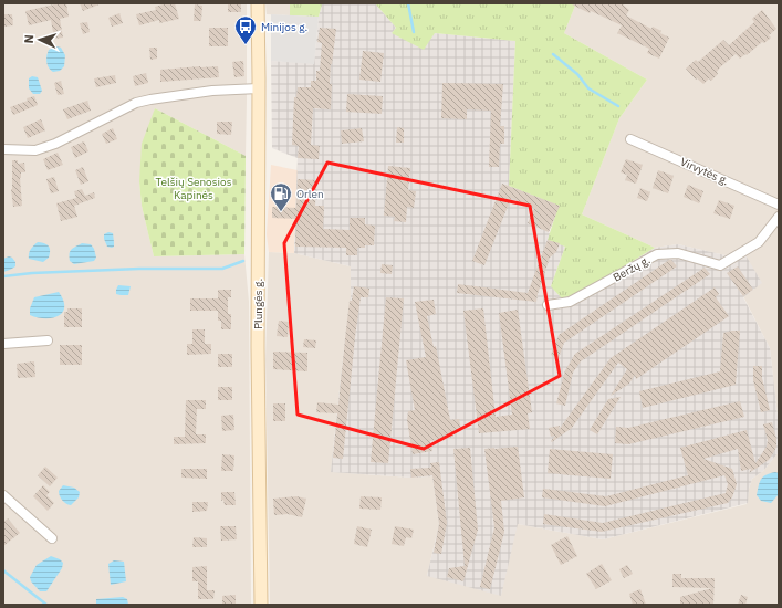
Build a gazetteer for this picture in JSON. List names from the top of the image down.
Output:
{
  "streets": {
    "main road": ["Plungės g."],
    "street": ["Virvytės g.", "Beržų g."]
  },
  "parks": ["Telšių Senosios Kapinės"],
  "places": {
    "bus stop": ["Minijos g."],
    "fuel station": ["Orlen"]
  },
  "north": "left"
}
